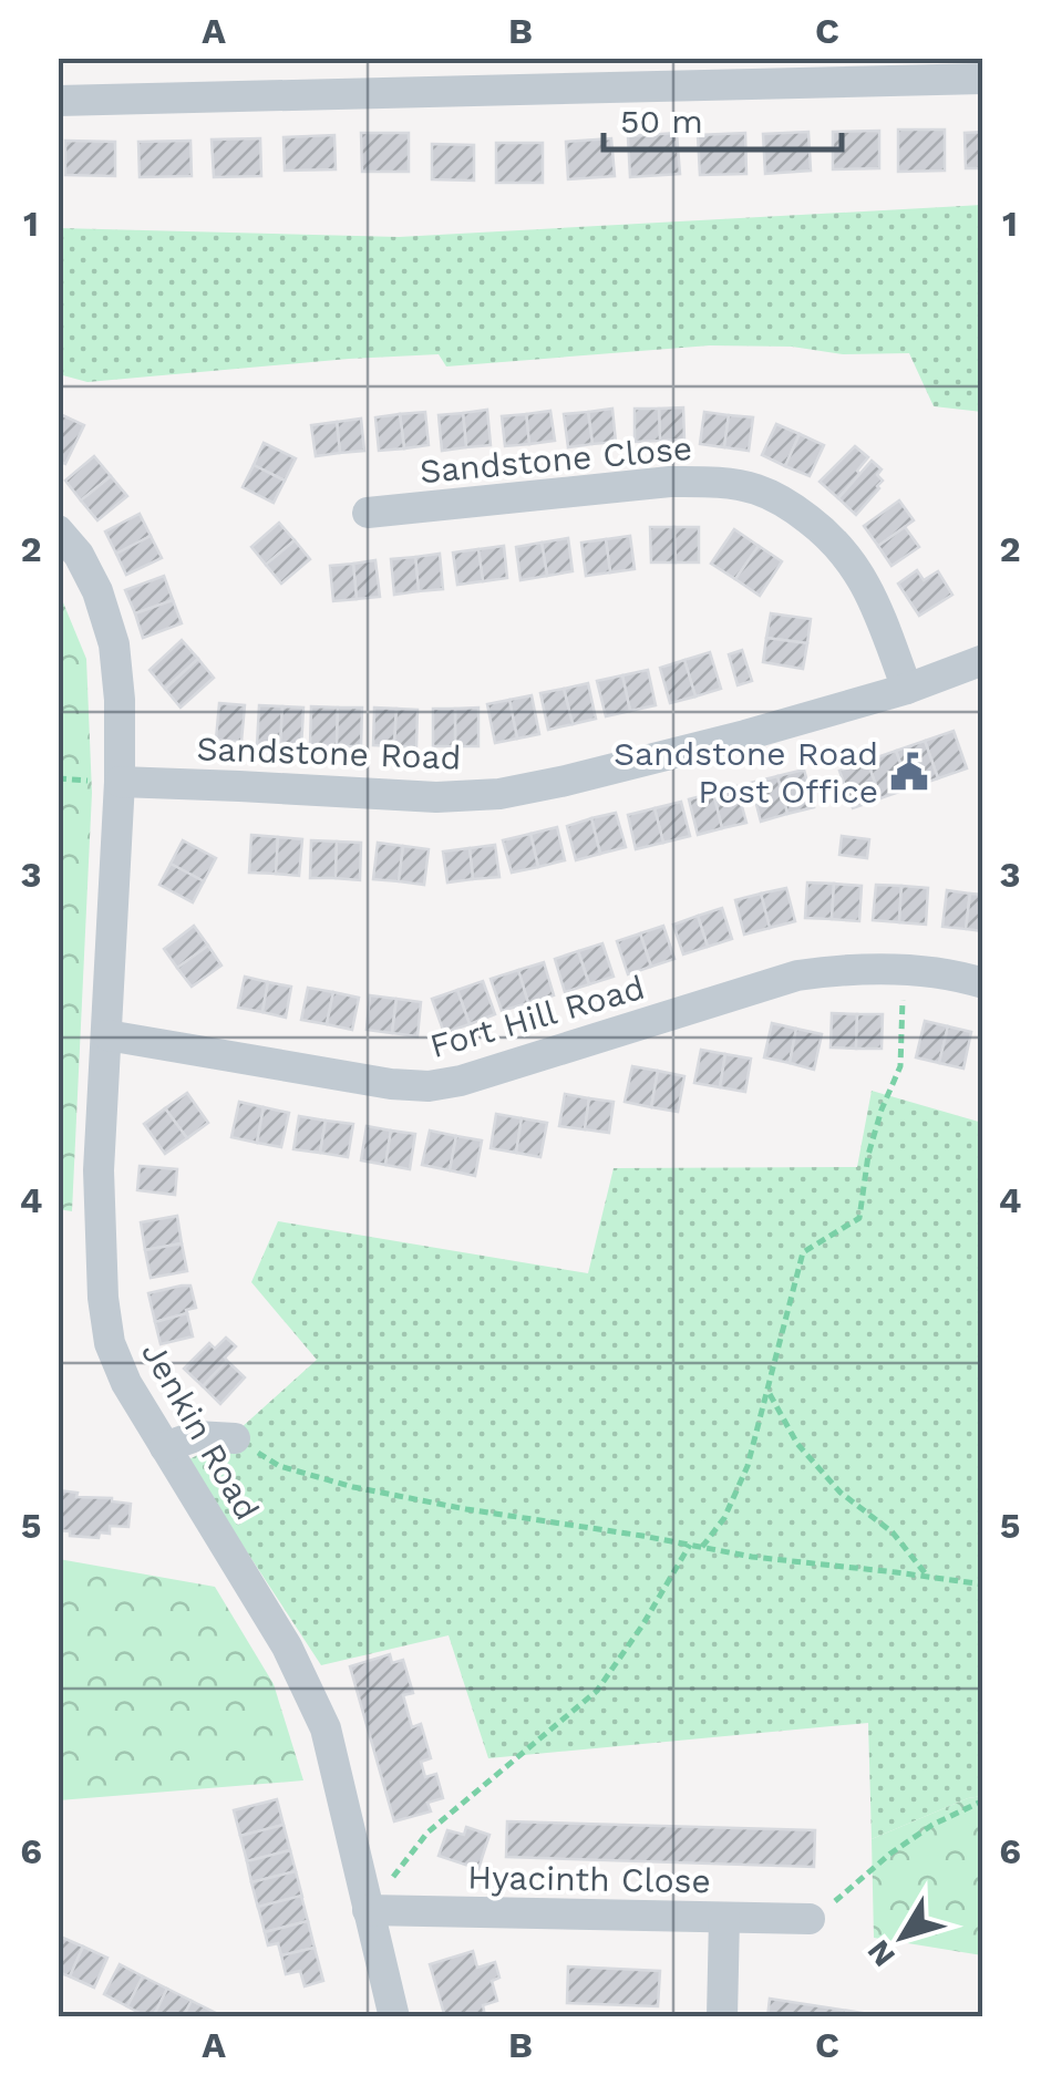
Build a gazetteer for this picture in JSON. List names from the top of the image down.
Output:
{
  "streets": {
    "street": [
      "Sandstone Close",
      "Sandstone Road",
      "Fort Hill Road",
      "Jenkin Road",
      "Hyacinth Close"
    ]
  },
  "crossings": [
    ["Sandstone Close", "Sandstone Road"],
    ["Sandstone Road", "Jenkin Road"],
    ["Fort Hill Road", "Jenkin Road"],
    ["Jenkin Road", "Hyacinth Close"]
  ],
  "places": {
    "public building": ["Sandstone Road Post Office"]
  },
  "scale_bar": "50 m",
  "north": "bottom left",
  "grid": {
    "columns": ["A", "B", "C"],
    "rows": [
      "1",
      "2",
      "3",
      "4",
      "5",
      "6"
    ]
  }
}
